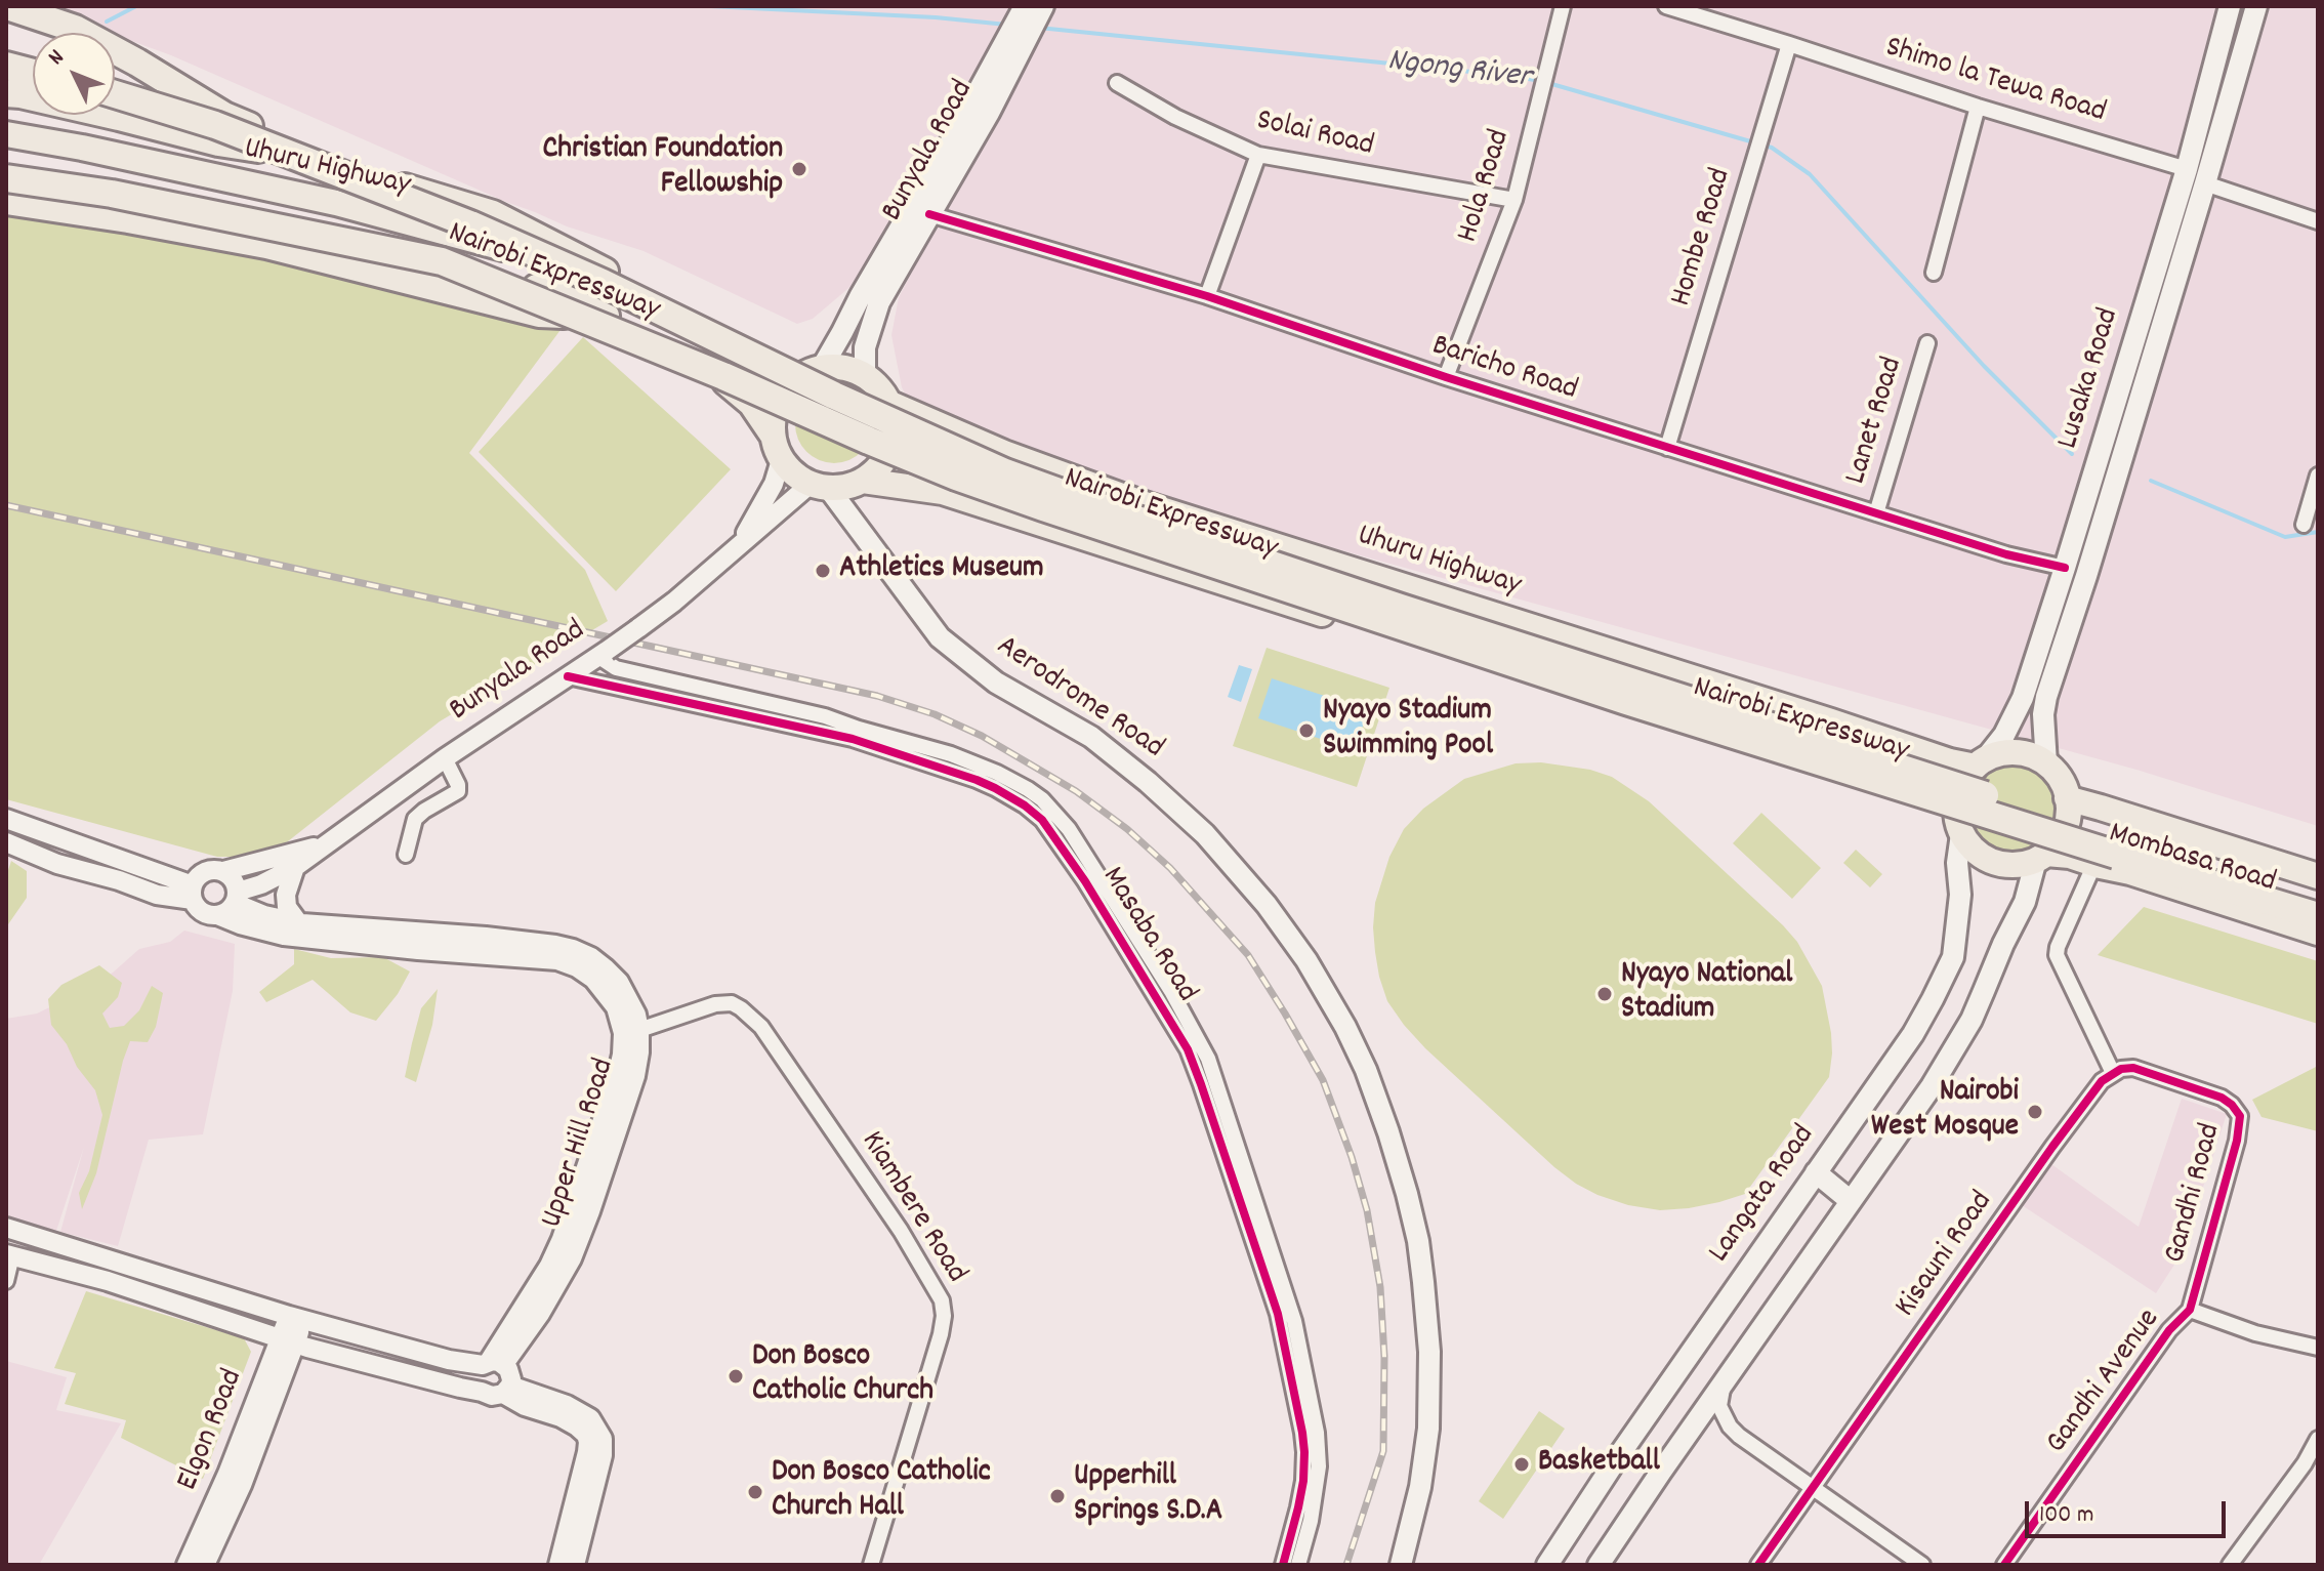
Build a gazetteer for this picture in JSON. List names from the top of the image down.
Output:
{
  "streets": {
    "highway": ["Uhuru Highway", "Nairobi Expressway", "Mombasa Road"],
    "main road": [
      "Bunyala Road",
      "Lusaka Road",
      "Aerodrome Road",
      "Langata Road"
    ],
    "street": [
      "Shimo la Tewa Road",
      "Solai Road",
      "Hola Road",
      "Hombe Road",
      "Baricho Road",
      "Lanet Road",
      "Masaba Road",
      "Upper Hill Road",
      "Gandhi Road",
      "Kiambere Road",
      "Kisauni Road",
      "Gandhi Avenue",
      "Elgon Road"
    ]
  },
  "crossings": [
    ["Shimo la Tewa Road", "Hombe Road"],
    ["Shimo la Tewa Road", "Lusaka Road"],
    ["Solai Road", "Hola Road"],
    ["Bunyala Road", "Uhuru Highway"],
    ["Bunyala Road", "Baricho Road"],
    ["Bunyala Road", "Aerodrome Road"],
    ["Bunyala Road", "Masaba Road"],
    ["Bunyala Road", "Upper Hill Road"],
    ["Uhuru Highway", "Lusaka Road"],
    ["Uhuru Highway", "Aerodrome Road"],
    ["Uhuru Highway", "Mombasa Road"],
    ["Uhuru Highway", "Langata Road"],
    ["Hola Road", "Baricho Road"],
    ["Hombe Road", "Baricho Road"],
    ["Baricho Road", "Lusaka Road"],
    ["Baricho Road", "Lanet Road"],
    ["Lusaka Road", "Mombasa Road"],
    ["Lusaka Road", "Langata Road"],
    ["Mombasa Road", "Langata Road"],
    ["Upper Hill Road", "Kiambere Road"],
    ["Gandhi Road", "Kisauni Road"],
    ["Gandhi Road", "Gandhi Avenue"]
  ],
  "water": ["Ngong River"],
  "places": [
    "Christian Foundation Fellowship",
    "Athletics Museum",
    "Nyayo Stadium Swimming Pool",
    "Nyayo National Stadium",
    "Nairobi West Mosque",
    "Don Bosco Catholic Church",
    "Basketball",
    "Don Bosco Catholic Church Hall",
    "Upperhill Springs S.D.A"
  ],
  "scale_bar": "100 m",
  "north": "top left"
}
